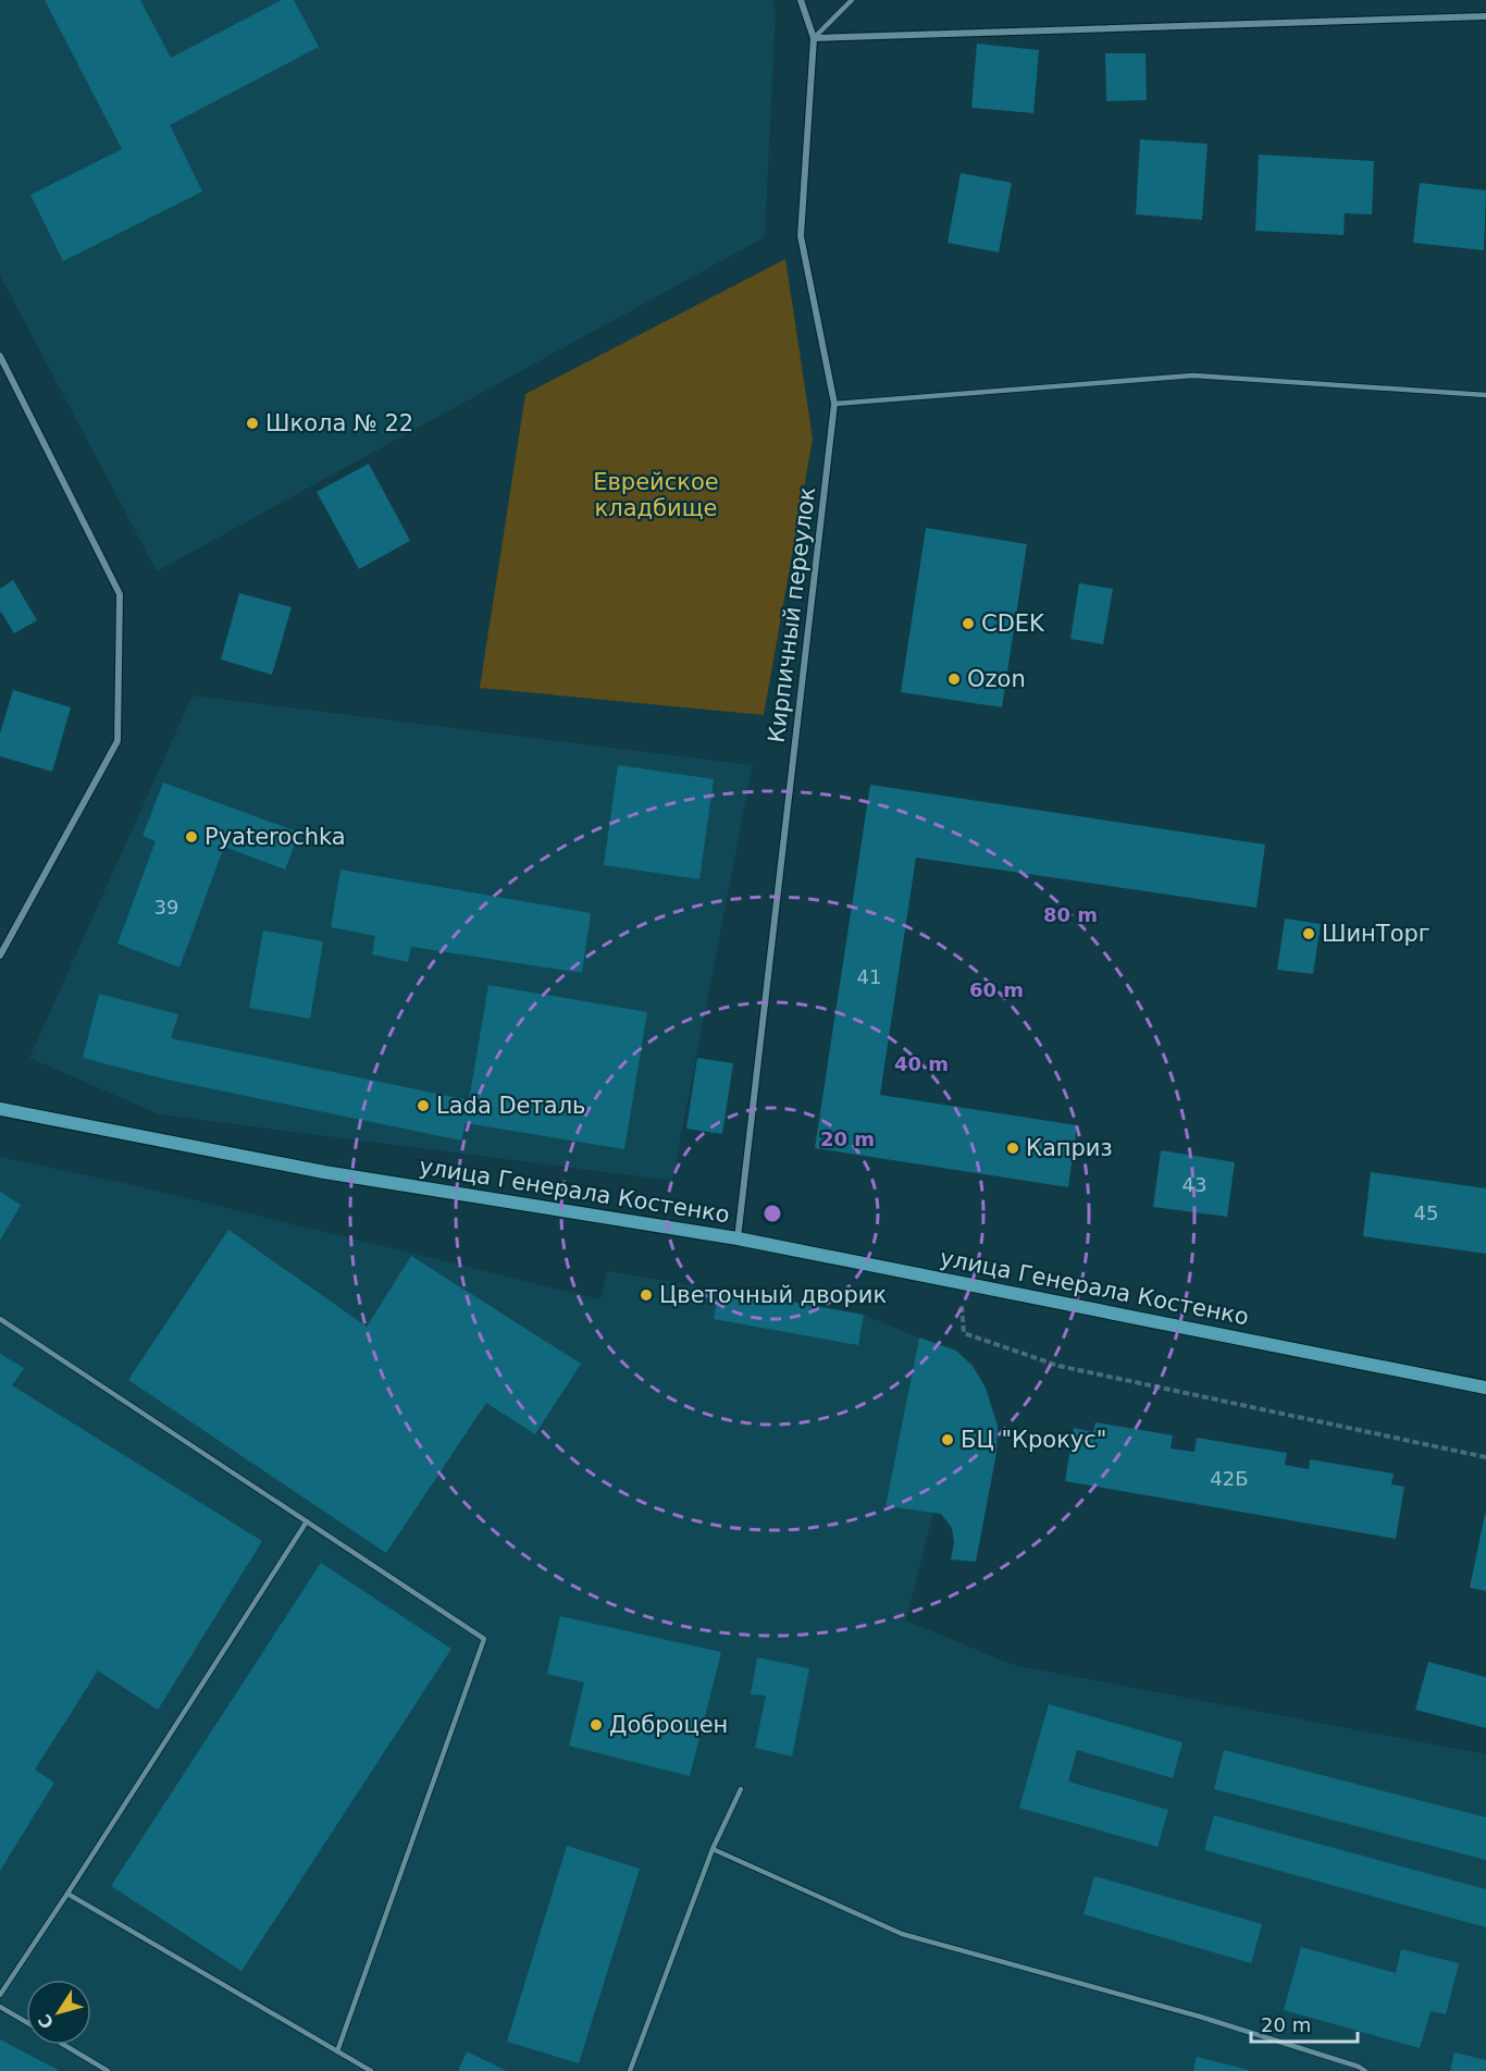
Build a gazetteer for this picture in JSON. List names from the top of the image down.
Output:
{
  "streets": {
    "main road": ["улица Генерала Костенко"],
    "street": ["Кирпичный переулок"]
  },
  "crossings": [
    ["Кирпичный переулок", "улица Генерала Костенко"]
  ],
  "parks": ["Еврейское кладбище"],
  "places": [
    "Школа № 22",
    "CDEK",
    "Ozon",
    "Pyaterochka",
    "ШинТорг",
    "Lada Dеталь",
    "Каприз",
    "Цветочный дворик",
    "БЦ \"Крокус\"",
    "Доброцен"
  ],
  "house_numbers": [
    "39",
    "41",
    "43",
    "45",
    "42Б"
  ],
  "scale_bar": "20 m",
  "north": "bottom left",
  "rings": [
    "80 m",
    "60 m",
    "40 m",
    "20 m"
  ]
}
